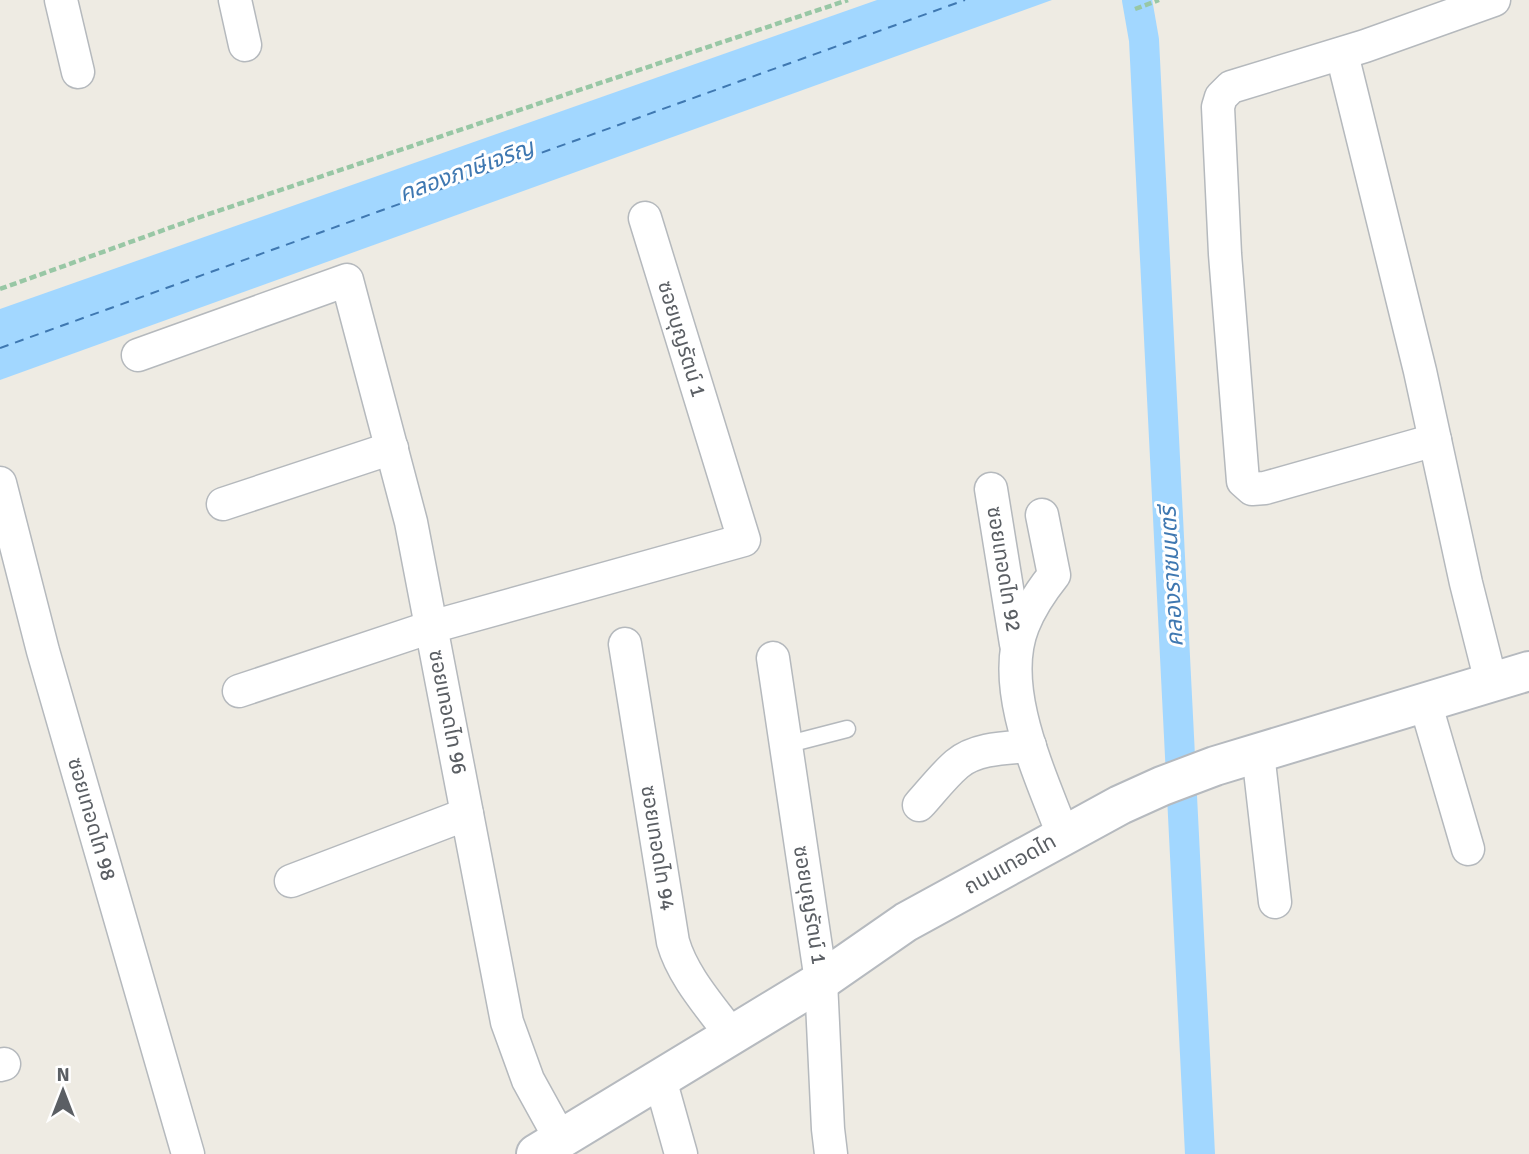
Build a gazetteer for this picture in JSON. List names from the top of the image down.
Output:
{
  "streets": {
    "main road": ["ถนนเทอดไท"],
    "street": [
      "ซอยบุญรัตน์ 1",
      "ซอยเทอดไท 92",
      "ซอยเทอดไท 96",
      "ซอยเทอดไท 98",
      "ซอยเทอดไท 94"
    ]
  },
  "crossings": [
    ["ซอยบุญรัตน์ 1", "ซอยเทอดไท 96"],
    ["ซอยบุญรัตน์ 1", "ถนนเทอดไท"],
    ["ซอยเทอดไท 92", "ถนนเทอดไท"],
    ["ซอยเทอดไท 96", "ถนนเทอดไท"],
    ["ซอยเทอดไท 94", "ถนนเทอดไท"]
  ],
  "water": ["คลองภาษีเจริญ", "คลองราชมนตรี"],
  "north": "top"
}
